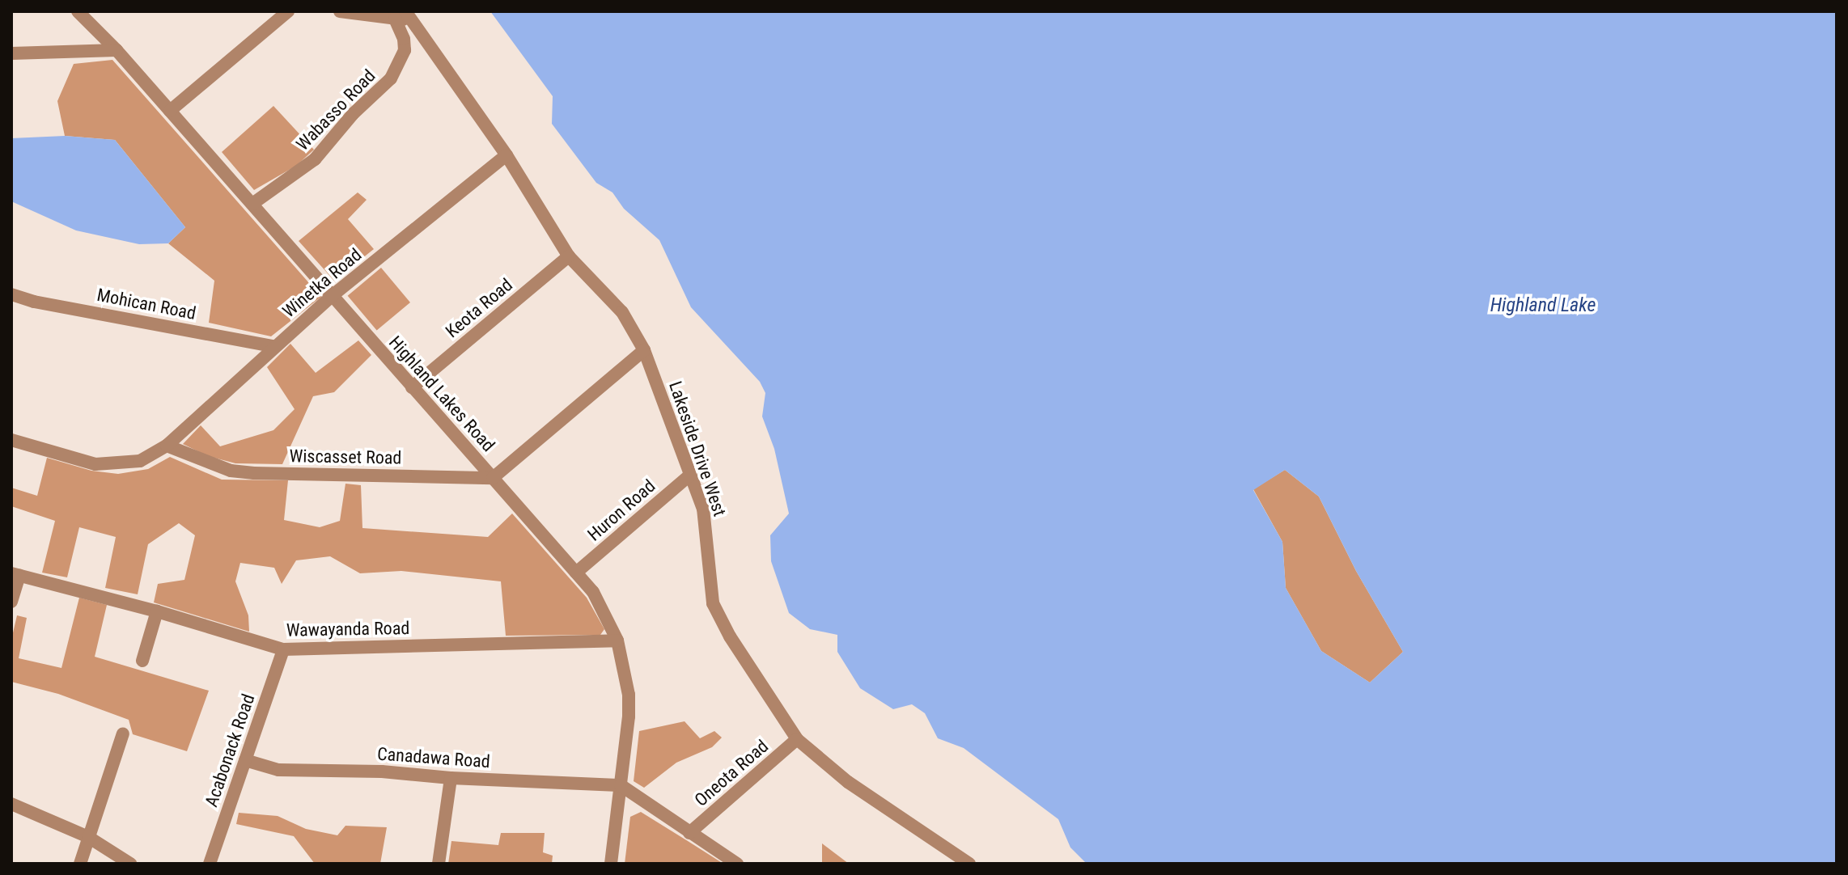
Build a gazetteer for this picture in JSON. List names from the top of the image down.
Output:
{
  "streets": {
    "street": [
      "Wabasso Road",
      "Winetka Road",
      "Mohican Road",
      "Keota Road",
      "Highland Lakes Road",
      "Lakeside Drive West",
      "Wiscasset Road",
      "Huron Road",
      "Wawayanda Road",
      "Acabonack Road",
      "Canadawa Road",
      "Oneota Road"
    ]
  },
  "crossings": [
    ["Wabasso Road", "Highland Lakes Road"],
    ["Wabasso Road", "Lakeside Drive West"],
    ["Winetka Road", "Mohican Road"],
    ["Winetka Road", "Highland Lakes Road"],
    ["Winetka Road", "Lakeside Drive West"],
    ["Winetka Road", "Wiscasset Road"],
    ["Keota Road", "Highland Lakes Road"],
    ["Keota Road", "Lakeside Drive West"],
    ["Highland Lakes Road", "Wiscasset Road"],
    ["Highland Lakes Road", "Huron Road"],
    ["Highland Lakes Road", "Wawayanda Road"],
    ["Highland Lakes Road", "Canadawa Road"],
    ["Lakeside Drive West", "Huron Road"],
    ["Lakeside Drive West", "Oneota Road"],
    ["Wawayanda Road", "Acabonack Road"],
    ["Acabonack Road", "Canadawa Road"]
  ],
  "water": ["Highland Lake"]
}
